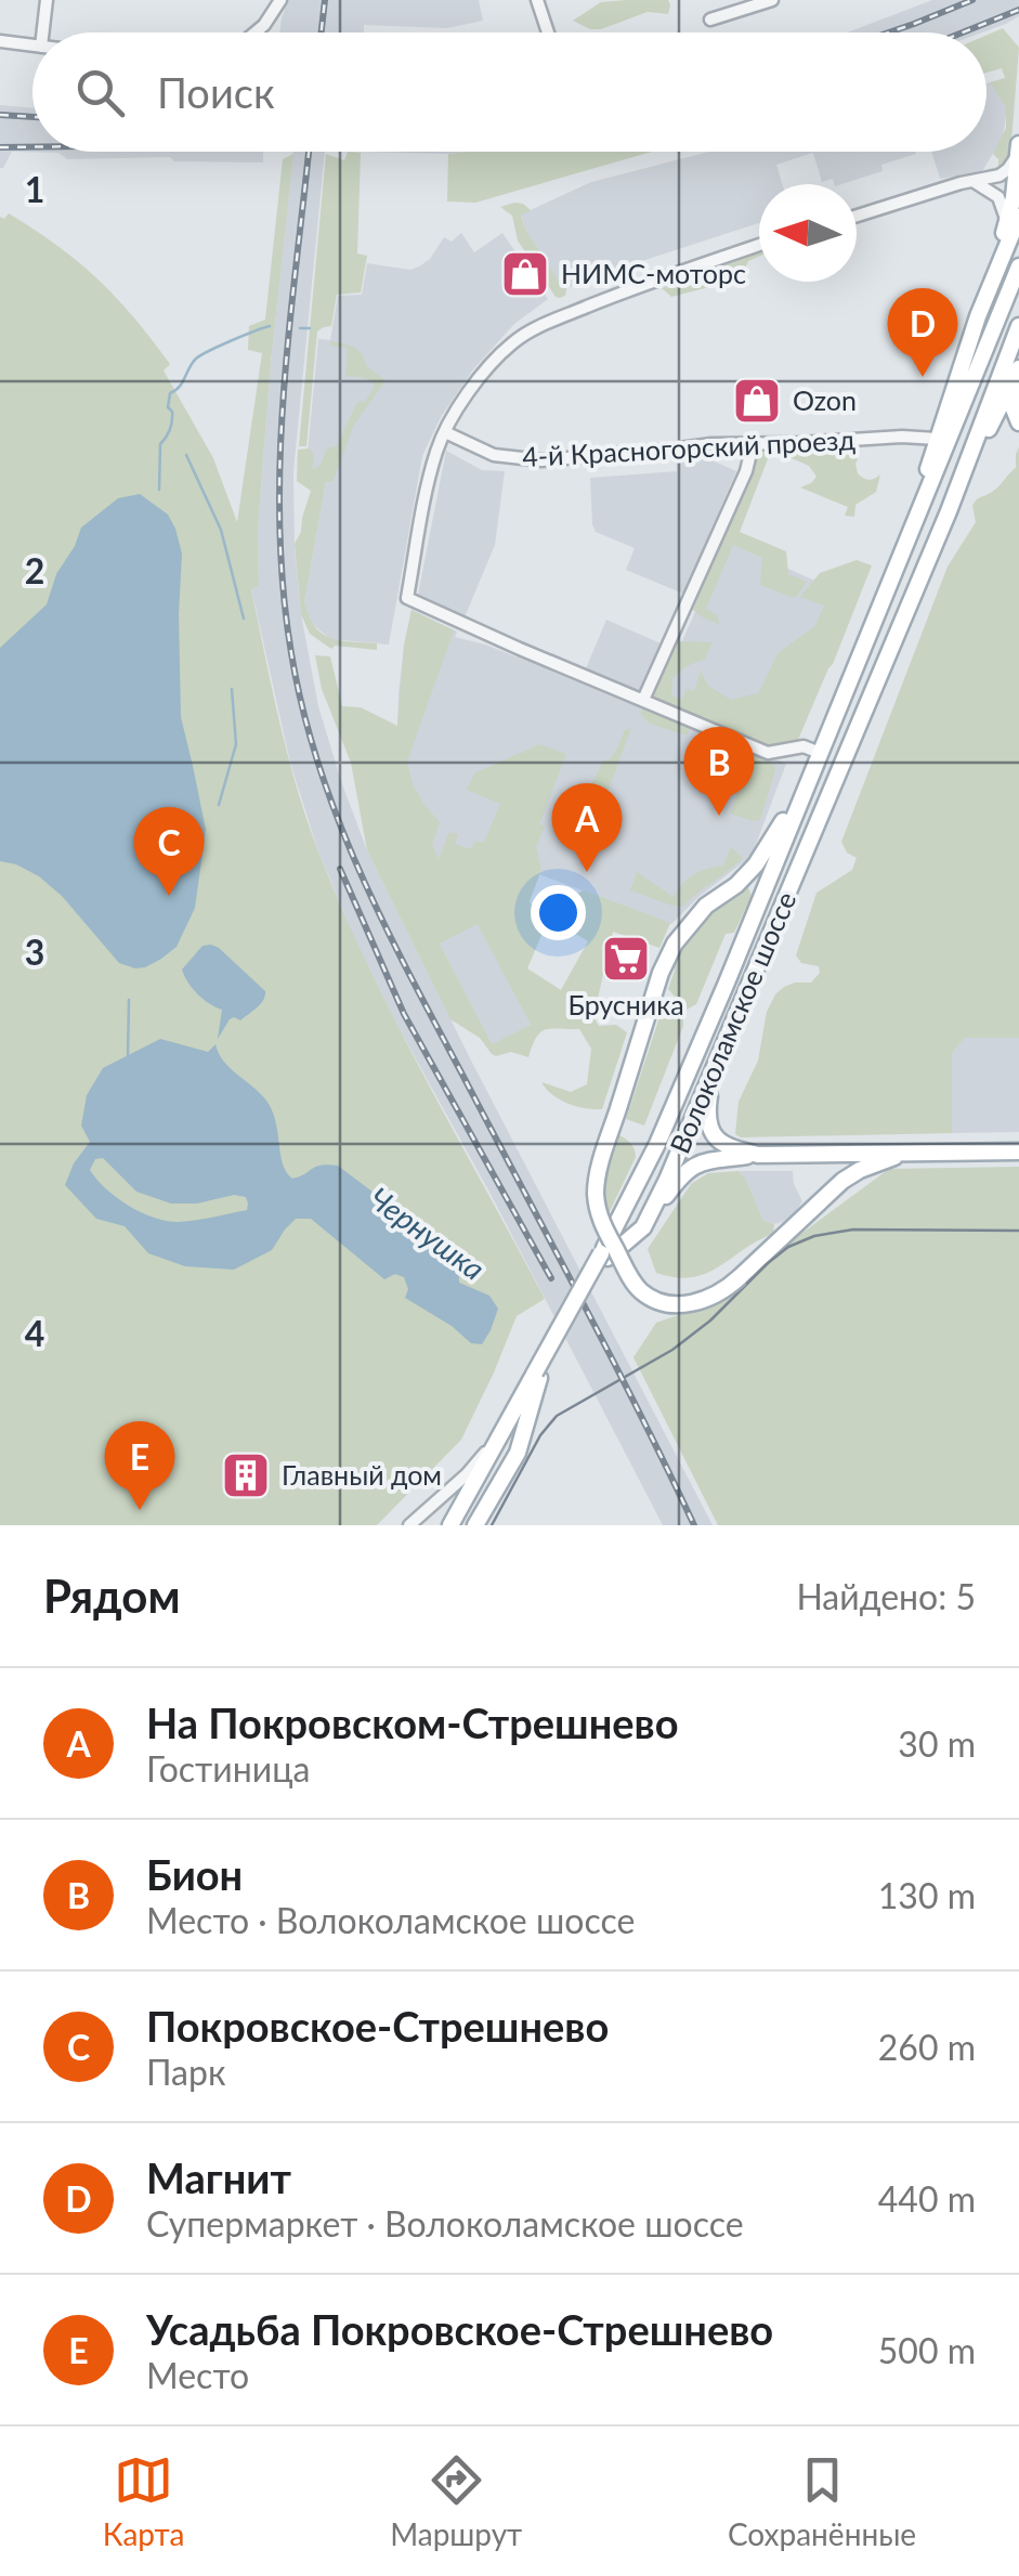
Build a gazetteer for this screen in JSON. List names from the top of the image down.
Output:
{
  "streets": {
    "main road": ["Волоколамское шоссе"],
    "street": ["4-й Красногорский проезд"]
  },
  "crossings": [
    ["4-й Красногорский проезд", "Волоколамское шоссе"]
  ],
  "water": ["Чернушка"],
  "places": {
    "shop": ["НИМС-моторс", "Ozon"],
    "supermarket": ["Брусника"],
    "building": ["Главный дом"]
  },
  "north": "left",
  "page": {
    "search": "Поиск",
    "pins": [
      "D",
      "B",
      "A",
      "C",
      "E"
    ],
    "heading": ["Рядом", "Найдено: 5"],
    "list": [
      {
        "mark": "A",
        "name": "На Покровском-Стрешнево",
        "note": "Гостиница",
        "value": "30 m"
      },
      {
        "mark": "B",
        "name": "Бион",
        "note": "Место · Волоколамское шоссе",
        "value": "130 m"
      },
      {
        "mark": "C",
        "name": "Покровское-Стрешнево",
        "note": "Парк",
        "value": "260 m"
      },
      {
        "mark": "D",
        "name": "Магнит",
        "note": "Супермаркет · Волоколамское шоссе",
        "value": "440 m"
      },
      {
        "mark": "E",
        "name": "Усадьба Покровское-Стрешнево",
        "note": "Место",
        "value": "500 m"
      }
    ],
    "nav": ["Карта", "Маршрут", "Сохранённые"]
  },
  "grid": {
    "rows": [
      "1",
      "2",
      "3",
      "4"
    ]
  }
}
